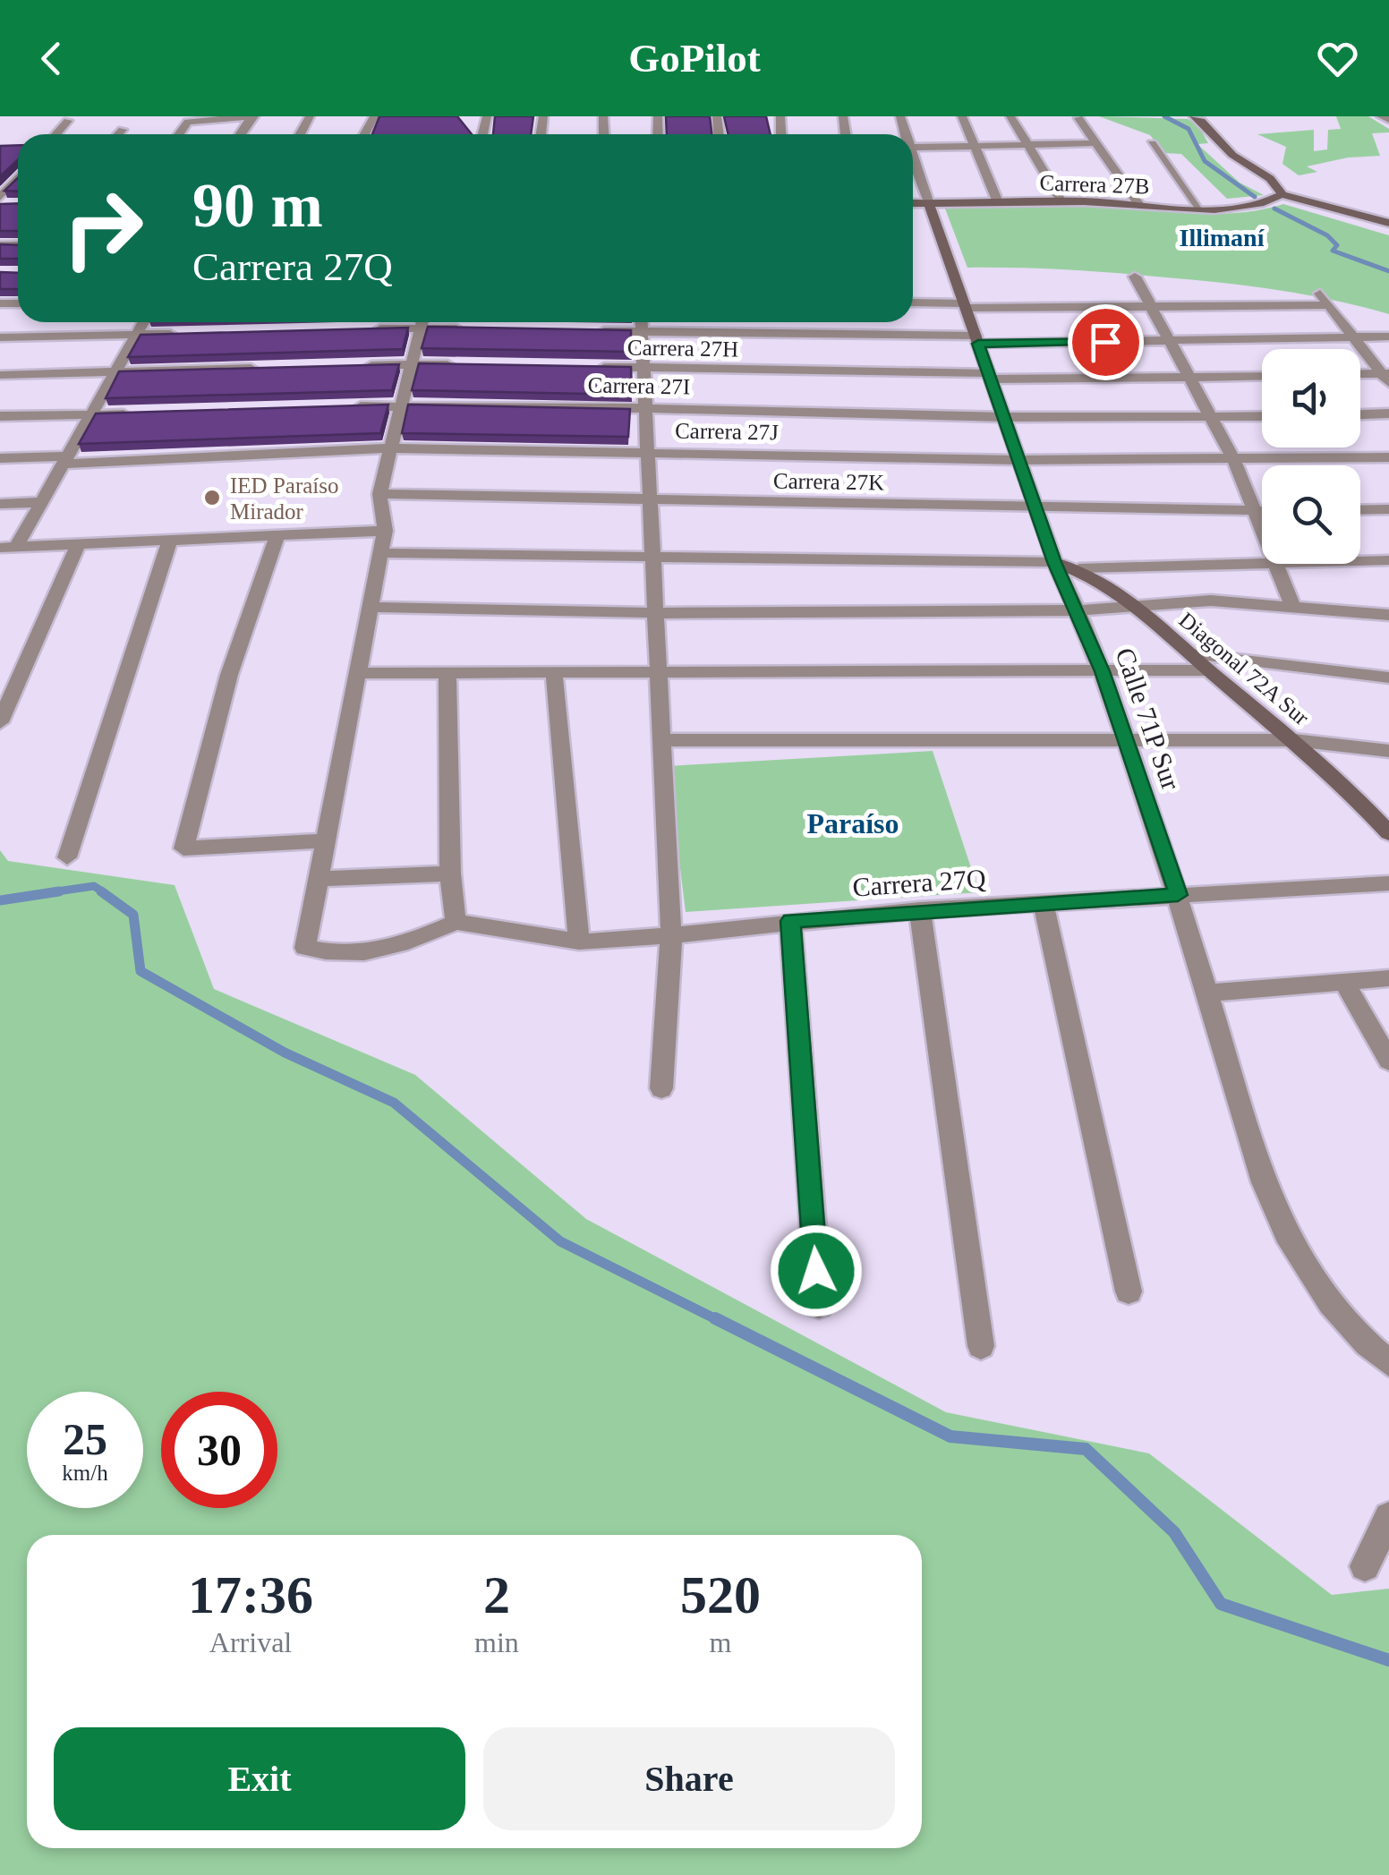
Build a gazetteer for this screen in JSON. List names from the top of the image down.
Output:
{
  "streets": {
    "street": [
      "Carrera 27B",
      "Carrera 27H",
      "Carrera 27I",
      "Carrera 27J",
      "Carrera 27K",
      "Diagonal 72A Sur",
      "Calle 71P Sur",
      "Carrera 27Q"
    ]
  },
  "crossings": [
    ["Carrera 27B", "Calle 71P Sur"],
    ["Carrera 27H", "Calle 71P Sur"],
    ["Carrera 27I", "Calle 71P Sur"],
    ["Carrera 27J", "Calle 71P Sur"],
    ["Carrera 27K", "Calle 71P Sur"],
    ["Diagonal 72A Sur", "Calle 71P Sur"],
    ["Calle 71P Sur", "Carrera 27Q"]
  ],
  "districts": ["Illimaní", "Paraíso"],
  "places": ["IED Paraíso Mirador"],
  "page": {
    "header": "GoPilot",
    "turn": ["90 m", "Carrera 27Q"],
    "speed": "25 km/h",
    "limit": "30",
    "eta": [
      "17:36",
      "Arrival",
      "2",
      "min",
      "520",
      "m"
    ],
    "buttons": ["Exit", "Share"]
  }
}
